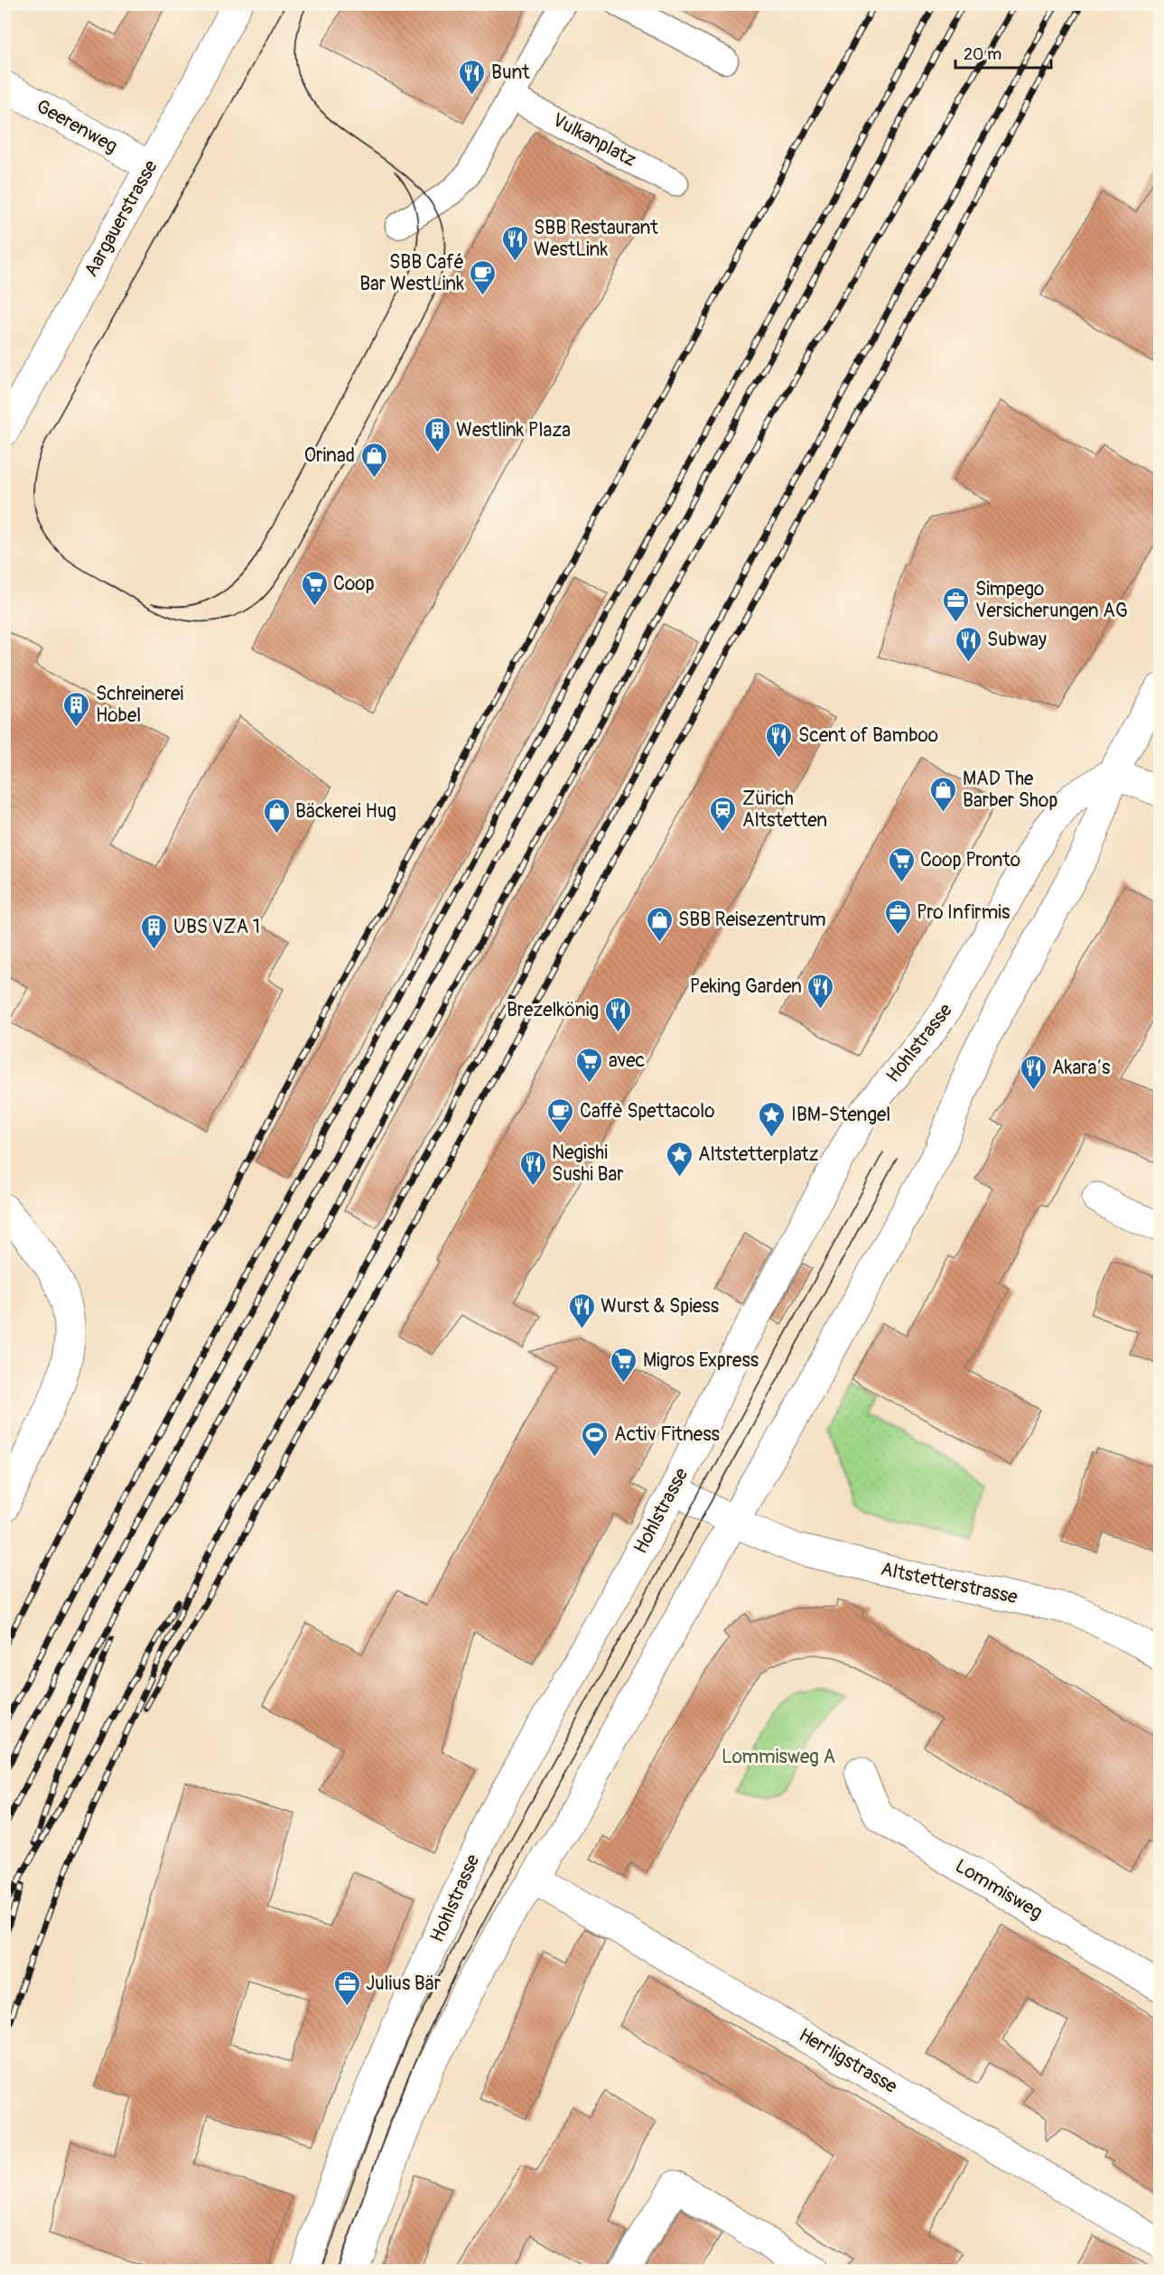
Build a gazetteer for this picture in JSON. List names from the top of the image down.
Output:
{
  "streets": {
    "street": [
      "Geerenweg",
      "Vulkanplatz",
      "Aargauerstrasse",
      "Hohlstrasse",
      "Altstetterstrasse",
      "Lommisweg",
      "Herrligstrasse"
    ]
  },
  "crossings": [
    ["Geerenweg", "Aargauerstrasse"],
    ["Hohlstrasse", "Altstetterstrasse"],
    ["Hohlstrasse", "Herrligstrasse"]
  ],
  "parks": ["Lommisweg A"],
  "places": {
    "restaurant": [
      "Bunt",
      "SBB Restaurant WestLink",
      "Subway",
      "Scent of Bamboo",
      "Peking Garden",
      "Brezelkönig",
      "Akara‘s",
      "Negishi Sushi Bar",
      "Wurst & Spiess"
    ],
    "cafe": ["SBB Café Bar WestLink", "Caffè Spettacolo"],
    "building": ["Westlink Plaza", "Schreinerei Hobel", "UBS VZA 1"],
    "shop": [
      "Orinad",
      "MAD The Barber Shop",
      "Bäckerei Hug",
      "SBB Reisezentrum"
    ],
    "supermarket": [
      "Coop",
      "Coop Pronto",
      "avec",
      "Migros Express"
    ],
    "office": ["Simpego Versicherungen AG", "Pro Infirmis", "Julius Bär"],
    "station": ["Zürich Altstetten"],
    "place": ["IBM-Stengel", "Altstetterplatz"],
    "sports": ["Activ Fitness"]
  },
  "scale_bar": "20 m"
}
